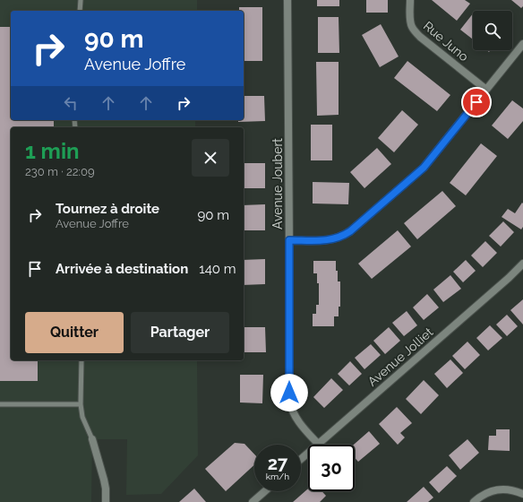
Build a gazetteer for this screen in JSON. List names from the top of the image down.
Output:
{
  "streets": {
    "street": ["Rue Juno", "Avenue Joubert", "Avenue Jolliet"]
  },
  "crossings": [
    ["Avenue Joubert", "Avenue Jolliet"]
  ],
  "page": {
    "turn": ["90 m", "Avenue Joffre"],
    "heading": ["1 min", "230 m · 22:09"],
    "list": [
      {
        "name": "Tournez à droite",
        "note": "Avenue Joffre",
        "value": "90 m"
      },
      {
        "name": "Arrivée à destination",
        "value": "140 m"
      }
    ],
    "buttons": ["Quitter", "Partager"],
    "speed": "27 km/h",
    "limit": "30"
  }
}
